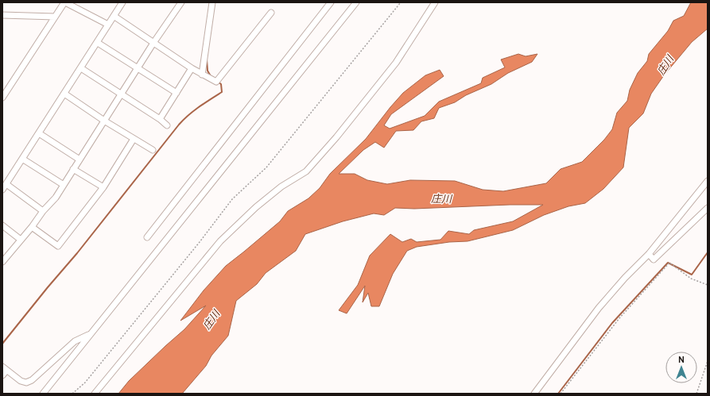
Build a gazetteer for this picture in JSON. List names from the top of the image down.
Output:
{
  "water": ["庄川"],
  "north": "top"
}
